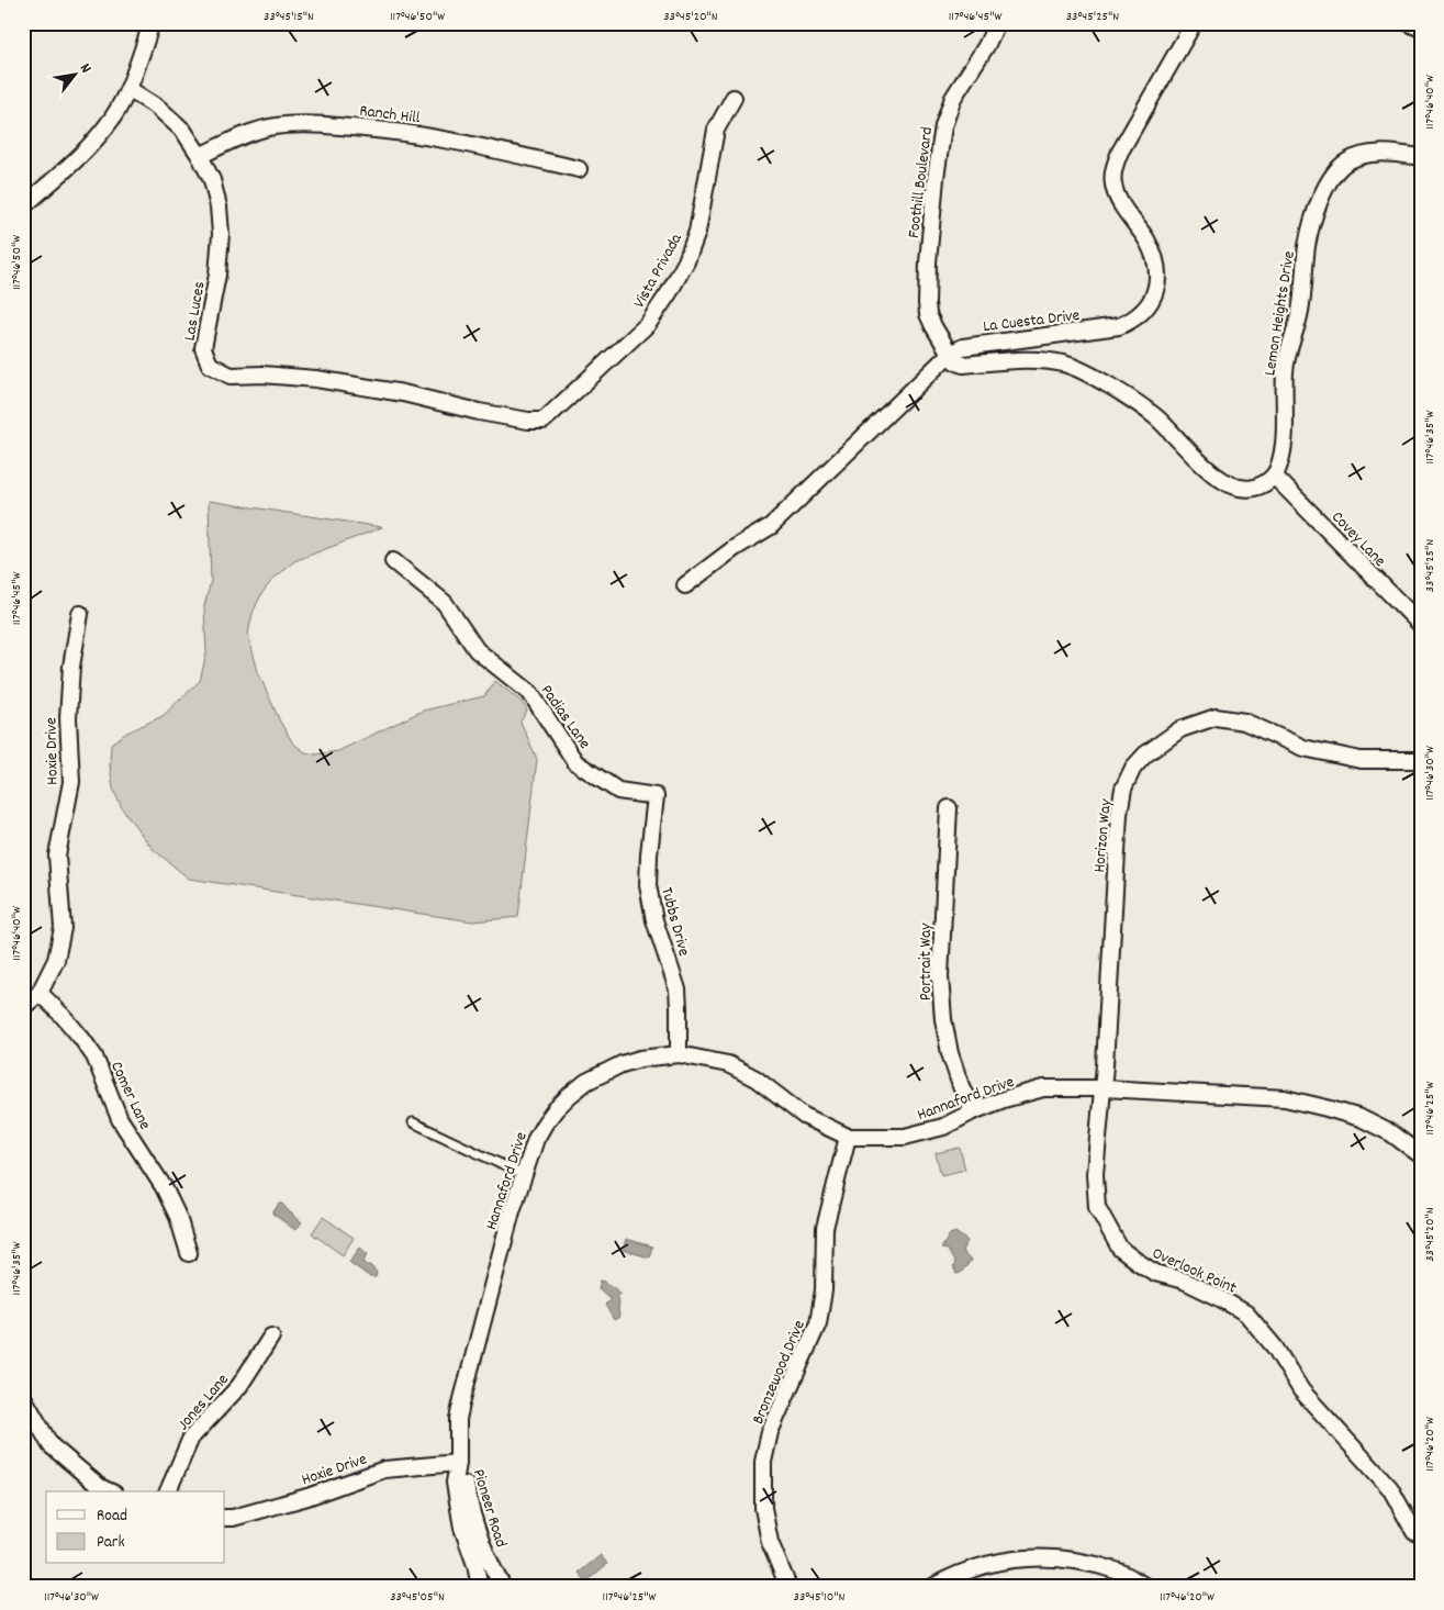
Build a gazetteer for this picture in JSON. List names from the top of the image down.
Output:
{
  "streets": {
    "street": [
      "Ranch Hill",
      "Foothill Boulevard",
      "Vista Privada",
      "Las Luces",
      "Lemon Heights Drive",
      "La Cuesta Drive",
      "Covey Lane",
      "Padias Lane",
      "Hoxie Drive",
      "Horizon Way",
      "Tubbs Drive",
      "Portrait Way",
      "Comer Lane",
      "Hannaford Drive",
      "Overlook Point",
      "Bronzewood Drive",
      "Jones Lane",
      "Pioneer Road"
    ]
  },
  "crossings": [
    ["Ranch Hill", "Las Luces"],
    ["Foothill Boulevard", "La Cuesta Drive"],
    ["Vista Privada", "Las Luces"],
    ["Lemon Heights Drive", "Covey Lane"],
    ["Padias Lane", "Tubbs Drive"],
    ["Hoxie Drive", "Comer Lane"],
    ["Hoxie Drive", "Hannaford Drive"],
    ["Hoxie Drive", "Pioneer Road"],
    ["Horizon Way", "Hannaford Drive"],
    ["Horizon Way", "Overlook Point"],
    ["Tubbs Drive", "Hannaford Drive"],
    ["Portrait Way", "Hannaford Drive"],
    ["Hannaford Drive", "Overlook Point"],
    ["Hannaford Drive", "Bronzewood Drive"],
    ["Hannaford Drive", "Pioneer Road"]
  ],
  "legend": ["Road", "Park"],
  "north": "top right",
  "coordinates": [
    "33°45'15\"N",
    "117°46'50\"W",
    "33°45'20\"N",
    "117°46'45\"W",
    "33°45'25\"N",
    "117°46'40\"W",
    "117°46'35\"W",
    "117°46'30\"W",
    "117°46'25\"W",
    "117°46'20\"W",
    "33°45'05\"N",
    "33°45'10\"N"
  ]
}
